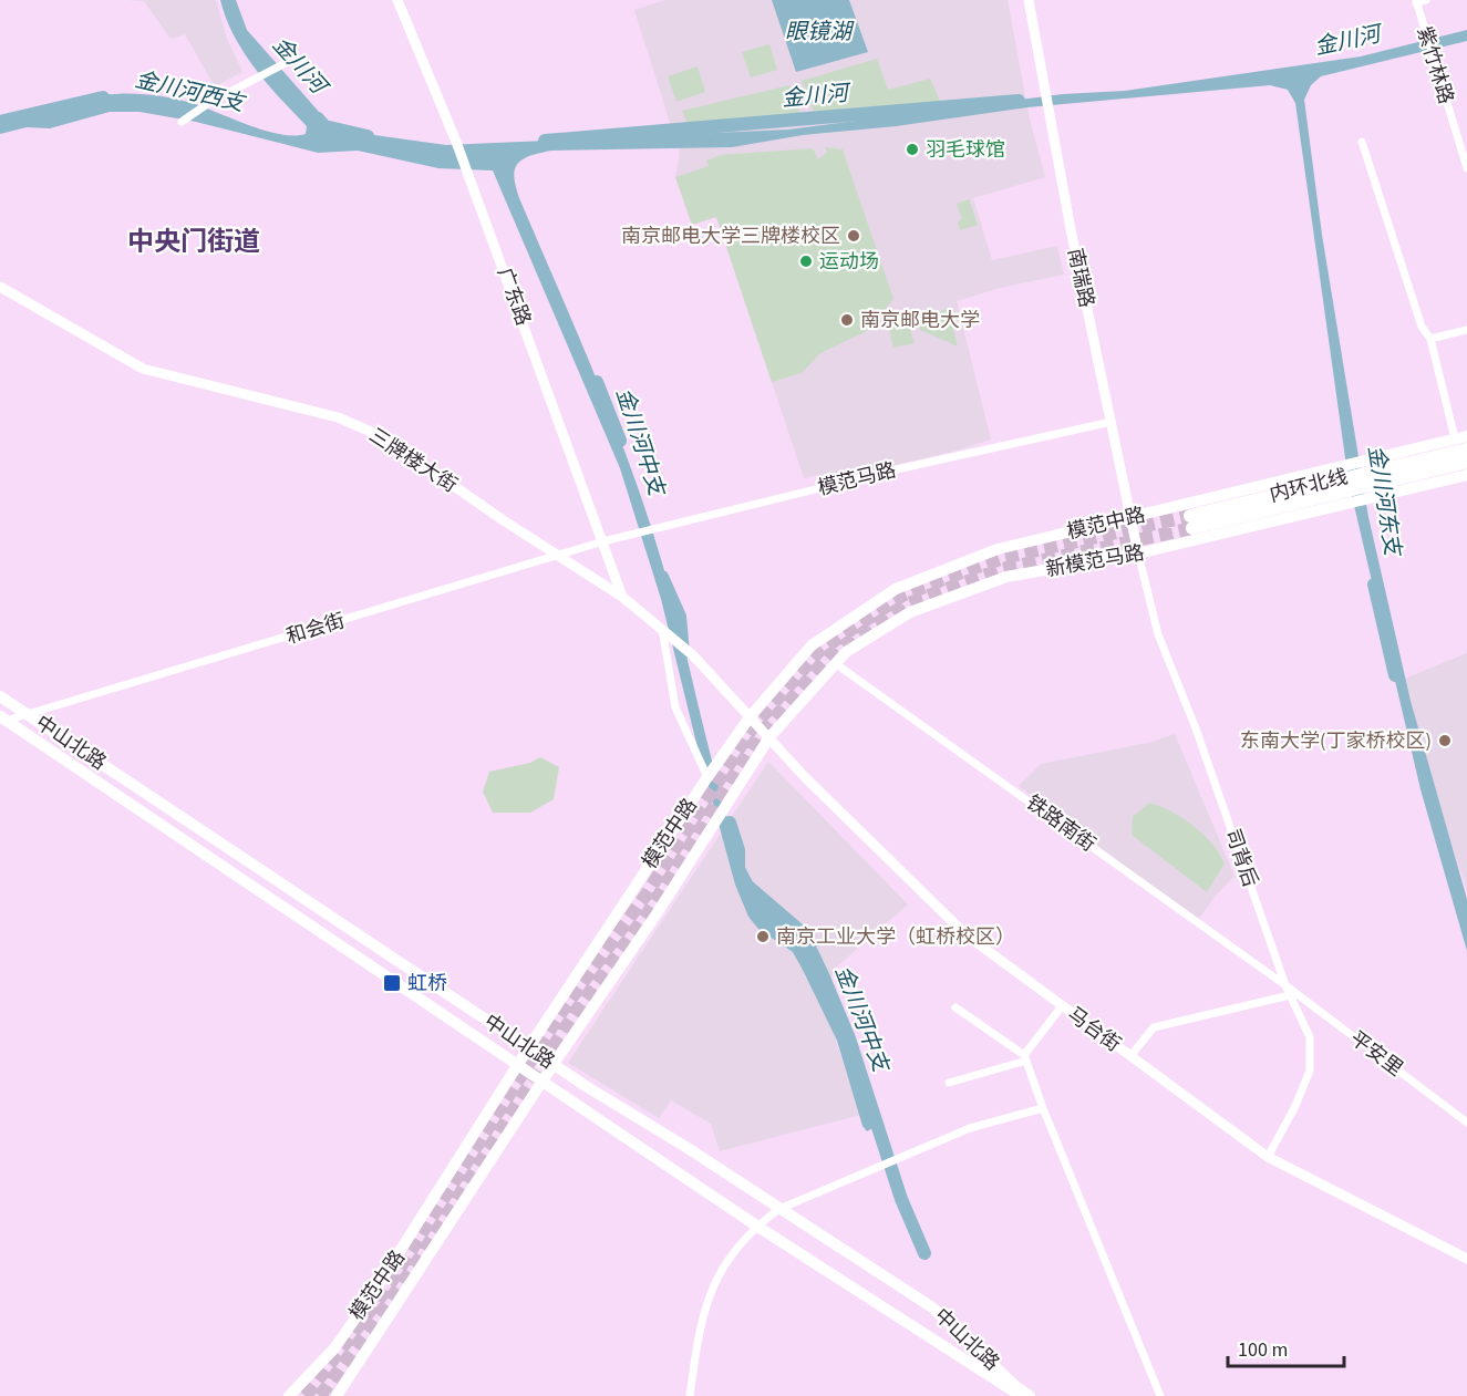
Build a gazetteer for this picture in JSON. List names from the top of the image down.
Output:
{
  "streets": {
    "highway": ["内环北线"],
    "main road": ["模范中路", "新模范马路", "中山北路"],
    "street": [
      "紫竹林路",
      "南瑞路",
      "广东路",
      "三牌楼大街",
      "模范马路",
      "和会街",
      "铁路南街",
      "司背后",
      "马台街",
      "平安里"
    ]
  },
  "crossings": [
    ["南瑞路", "模范马路"],
    ["南瑞路", "模范中路"],
    ["南瑞路", "新模范马路"],
    ["南瑞路", "司背后"],
    ["广东路", "三牌楼大街"],
    ["广东路", "模范马路"],
    ["广东路", "和会街"],
    ["三牌楼大街", "模范中路"],
    ["三牌楼大街", "新模范马路"],
    ["三牌楼大街", "和会街"],
    ["三牌楼大街", "马台街"],
    ["模范马路", "和会街"],
    ["内环北线", "模范中路"],
    ["内环北线", "新模范马路"],
    ["模范中路", "新模范马路"],
    ["模范中路", "中山北路"],
    ["模范中路", "马台街"],
    ["新模范马路", "铁路南街"],
    ["新模范马路", "司背后"],
    ["新模范马路", "马台街"],
    ["和会街", "中山北路"],
    ["铁路南街", "司背后"],
    ["铁路南街", "平安里"],
    ["司背后", "马台街"],
    ["司背后", "平安里"]
  ],
  "districts": ["中央门街道"],
  "water": [
    "眼镜湖",
    "金川河",
    "金川河西支",
    "金川河中支",
    "金川河东支"
  ],
  "places": {
    "other": [
      "羽毛球馆",
      "南京邮电大学三牌楼校区",
      "运动场",
      "南京邮电大学",
      "东南大学(丁家桥校区)",
      "南京工业大学（虹桥校区）"
    ],
    "transit": ["虹桥"]
  },
  "scale_bar": "100 m"
}
